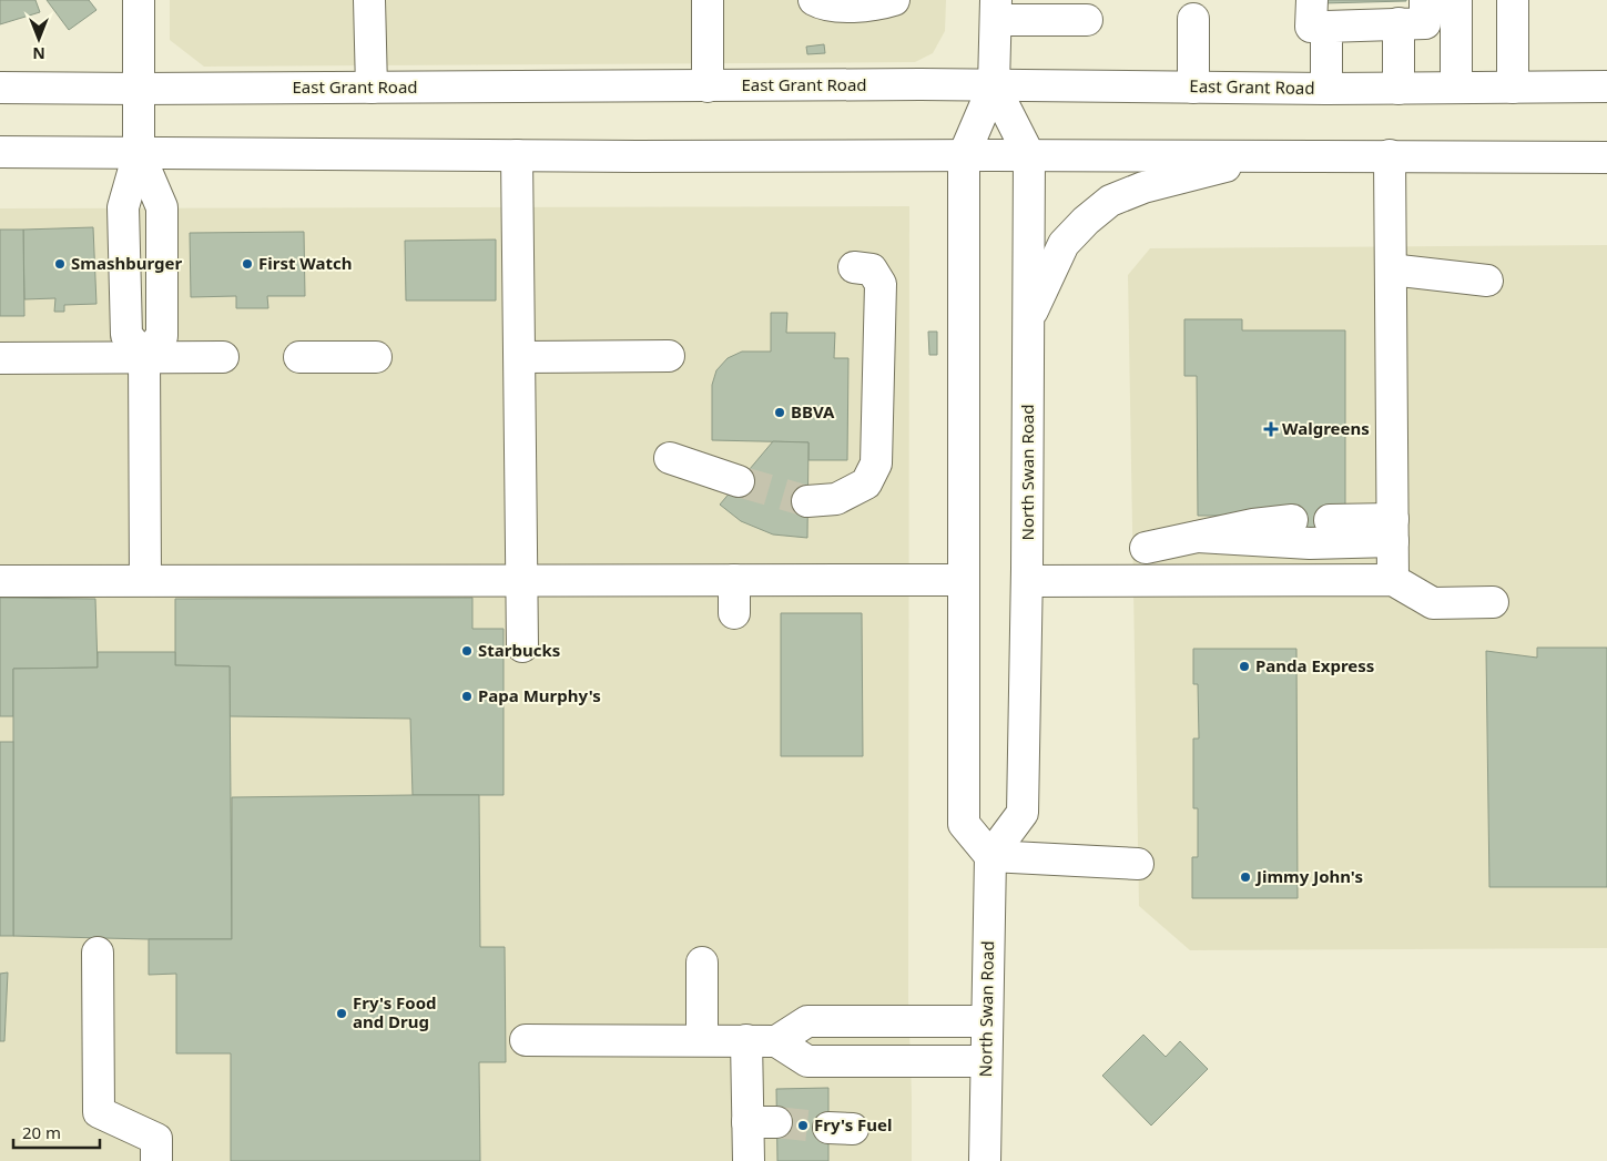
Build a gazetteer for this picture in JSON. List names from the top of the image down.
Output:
{
  "streets": {
    "main road": ["East Grant Road", "North Swan Road"]
  },
  "crossings": [
    ["East Grant Road", "North Swan Road"]
  ],
  "places": {
    "other": [
      "Smashburger",
      "First Watch",
      "BBVA",
      "Starbucks",
      "Panda Express",
      "Papa Murphy's",
      "Jimmy John's",
      "Fry's Food and Drug",
      "Fry's Fuel"
    ],
    "health": ["Walgreens"]
  },
  "scale_bar": "20 m",
  "north": "bottom"
}
